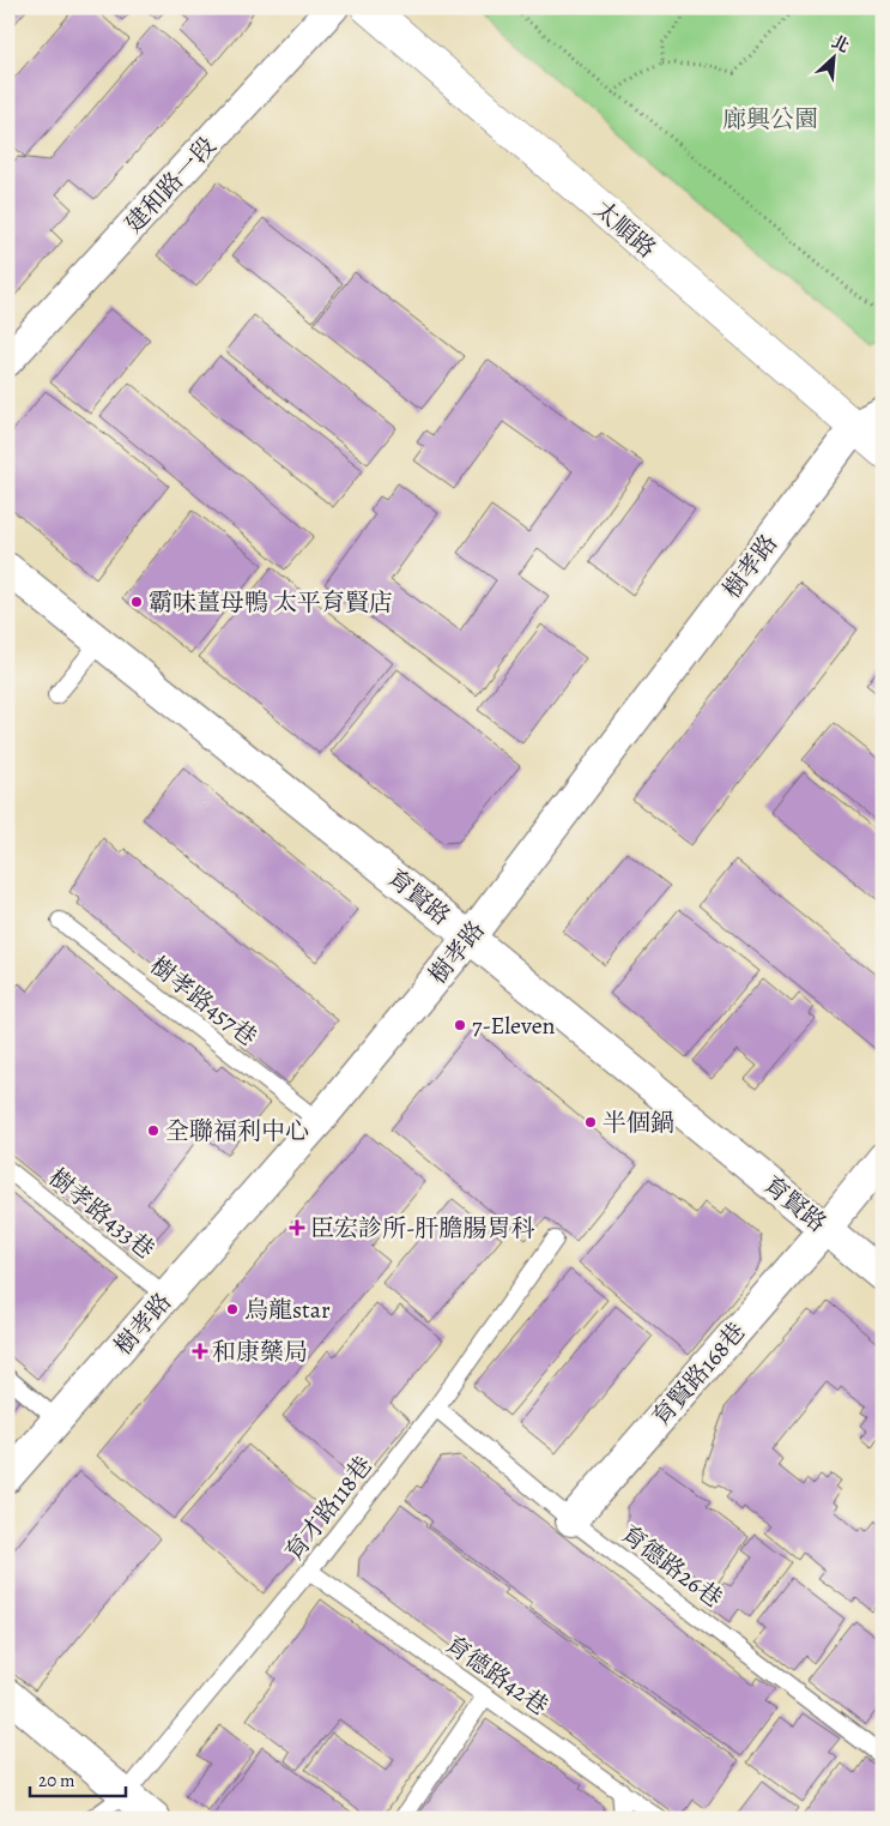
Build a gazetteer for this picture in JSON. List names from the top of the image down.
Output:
{
  "streets": {
    "street": [
      "建和路一段",
      "太順路",
      "樹孝路",
      "育賢路",
      "育賢路168巷"
    ],
    "lane": [
      "樹孝路457巷",
      "樹孝路433巷",
      "育才路118巷",
      "育德路26巷",
      "育德路42巷"
    ]
  },
  "crossings": [
    ["太順路", "樹孝路"],
    ["樹孝路", "育賢路"],
    ["樹孝路", "樹孝路457巷"],
    ["樹孝路", "樹孝路433巷"],
    ["育賢路", "育賢路168巷"],
    ["育賢路168巷", "育德路26巷"],
    ["育才路118巷", "育德路26巷"],
    ["育才路118巷", "育德路42巷"]
  ],
  "parks": ["廊興公園"],
  "places": {
    "other": [
      "霸味薑母鴨 太平育賢店",
      "7-Eleven",
      "半個鍋",
      "全聯福利中心",
      "烏龍star"
    ],
    "health": ["臣宏診所-肝膽腸胃科", "和康藥局"]
  },
  "scale_bar": "20 m",
  "north": "top right"
}
